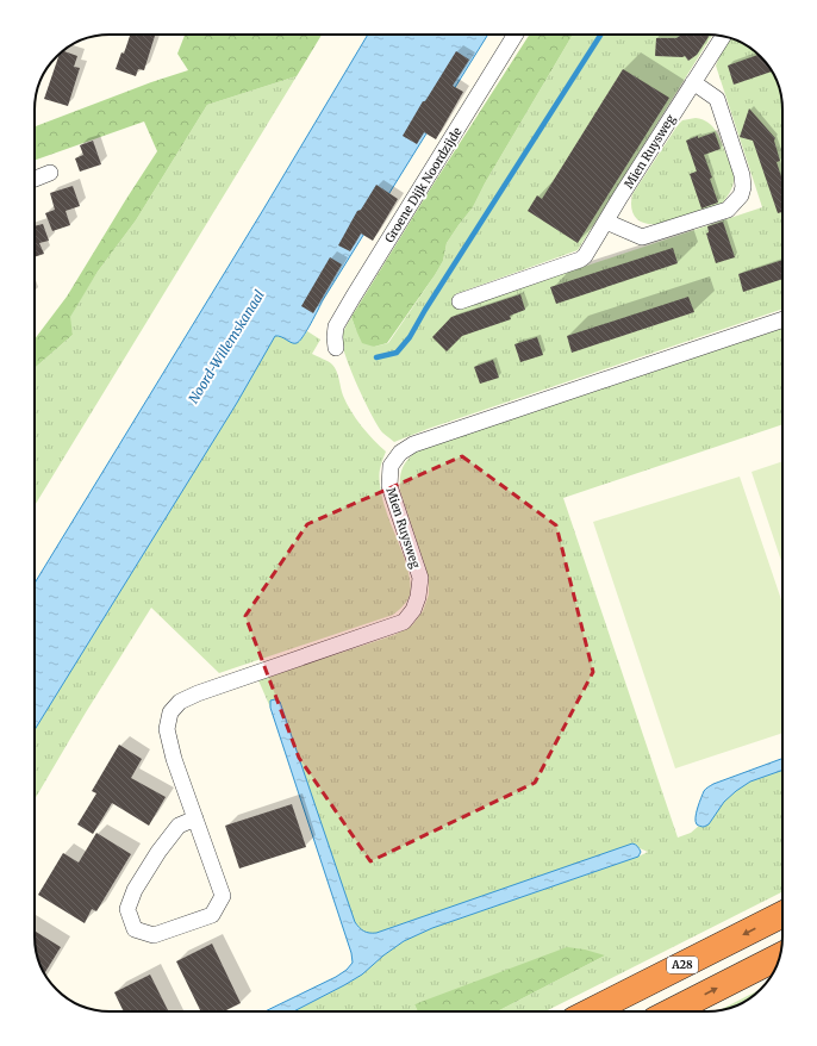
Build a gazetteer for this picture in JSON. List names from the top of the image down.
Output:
{
  "streets": {
    "highway": ["A28"],
    "street": ["Mien Ruysweg", "Groene Dijk Noordzijde"]
  },
  "water": ["Noord-Willemskanaal"]
}
